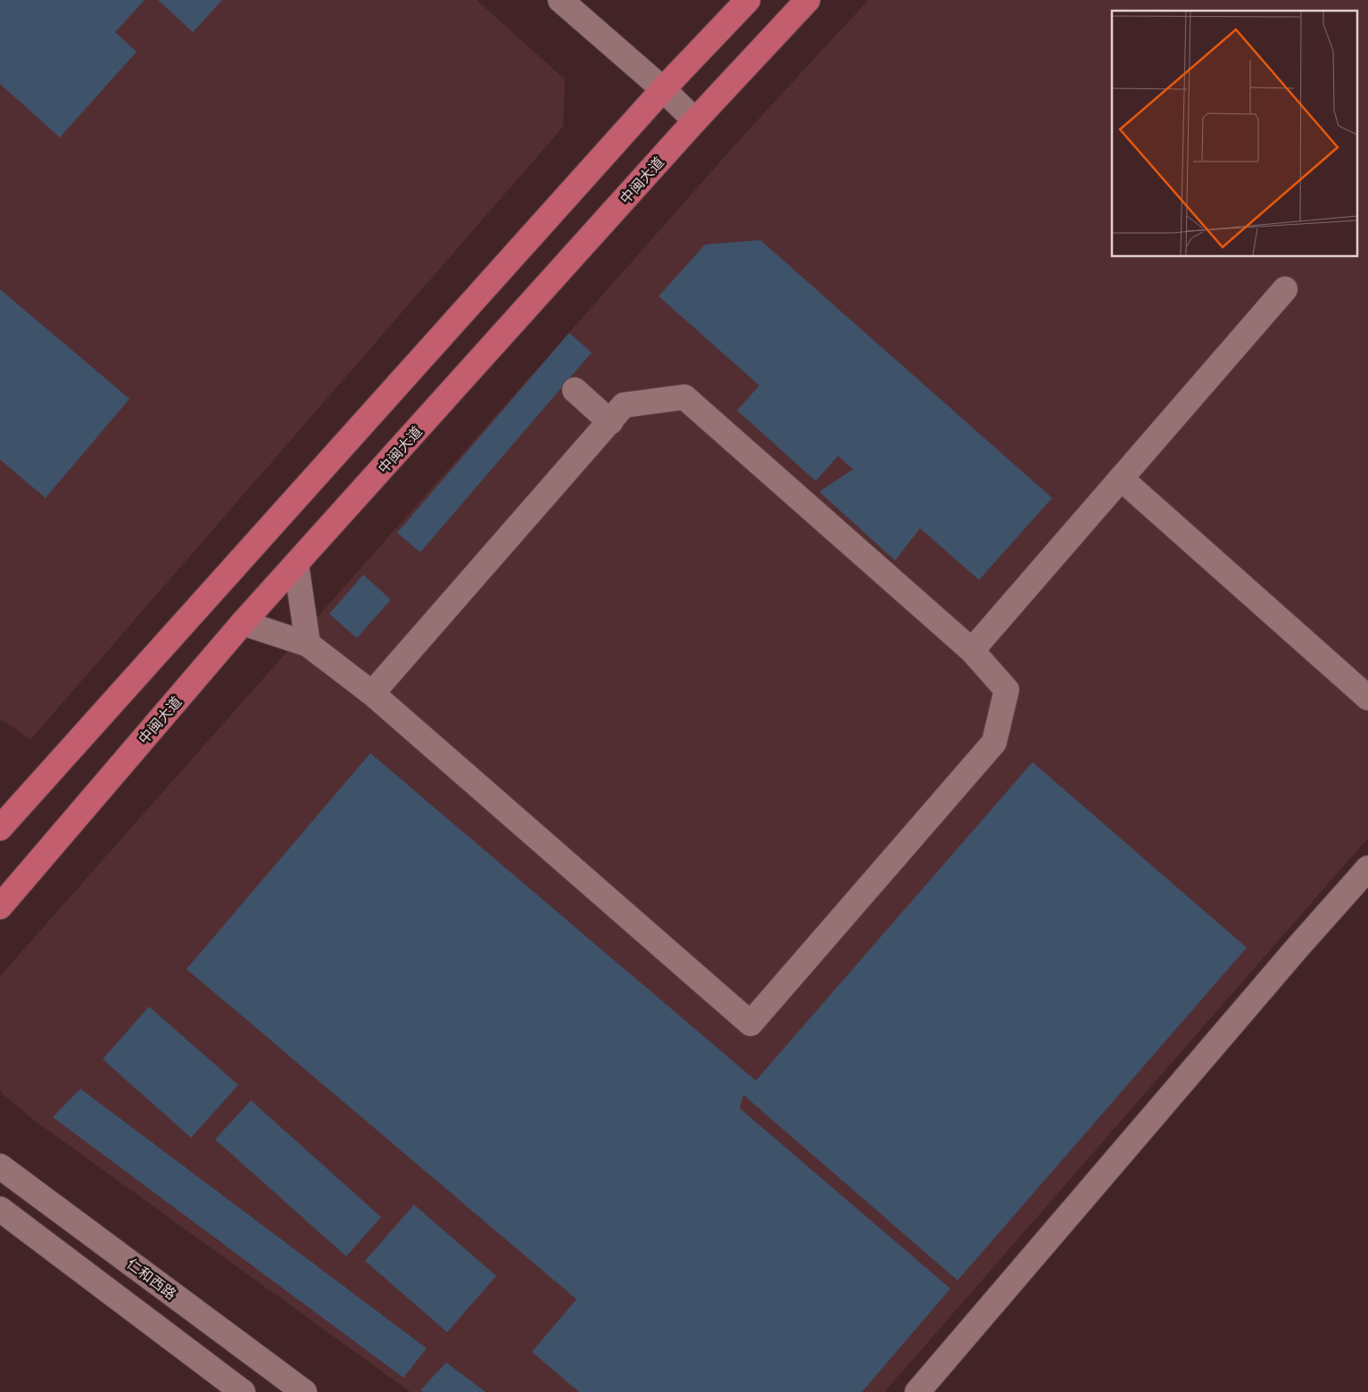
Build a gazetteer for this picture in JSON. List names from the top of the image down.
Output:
{
  "streets": {
    "main road": ["中闽大道"],
    "street": ["仁和西路"]
  }
}
